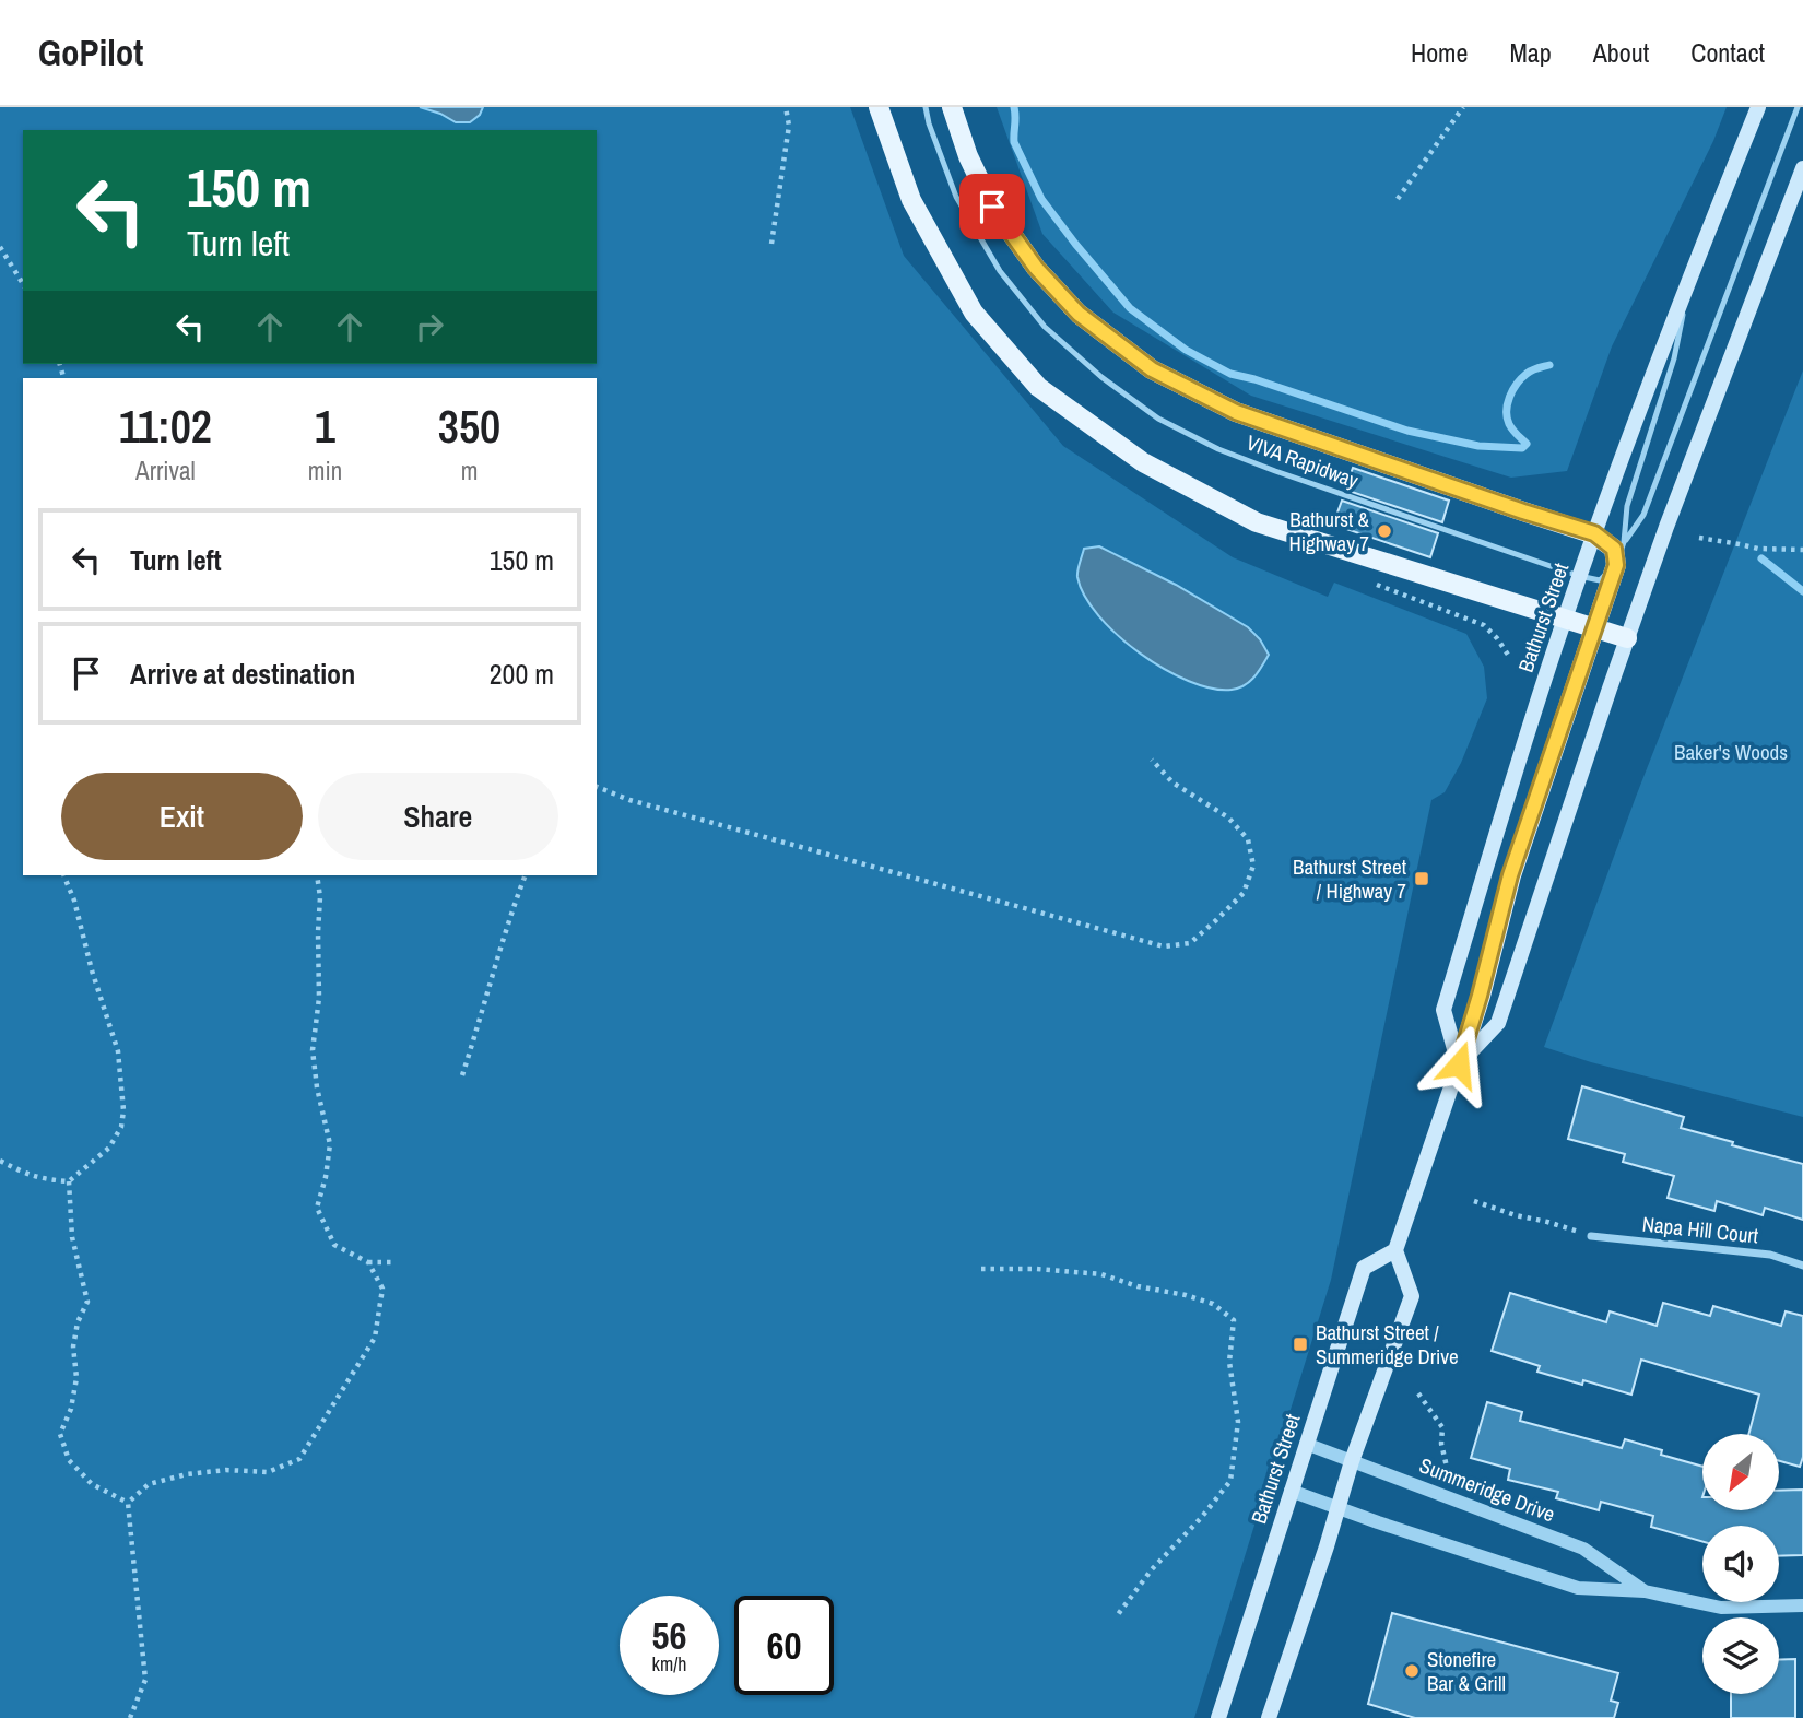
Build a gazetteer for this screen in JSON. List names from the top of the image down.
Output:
{
  "streets": {
    "main road": ["Bathurst Street"],
    "street": ["Napa Hill Court", "Summeridge Drive"],
    "lane": ["VIVA Rapidway"]
  },
  "crossings": [
    ["VIVA Rapidway", "Bathurst Street"],
    ["Bathurst Street", "Summeridge Drive"]
  ],
  "parks": ["Baker's Woods"],
  "places": {
    "other": ["Bathurst & Highway 7", "Stonefire Bar & Grill"],
    "transit": ["Bathurst Street / Highway 7", "Bathurst Street / Summeridge Drive"]
  },
  "north": "bottom left",
  "page": {
    "header": "GoPilot",
    "nav": [
      "Home",
      "Map",
      "About",
      "Contact"
    ],
    "turn": ["150 m", "Turn left"],
    "eta": [
      "11:02",
      "Arrival",
      "1",
      "min",
      "350",
      "m"
    ],
    "list": [
      {
        "name": "Turn left",
        "value": "150 m"
      },
      {
        "name": "Arrive at destination",
        "value": "200 m"
      }
    ],
    "buttons": ["Exit", "Share"],
    "speed": "56 km/h",
    "limit": "60"
  }
}
